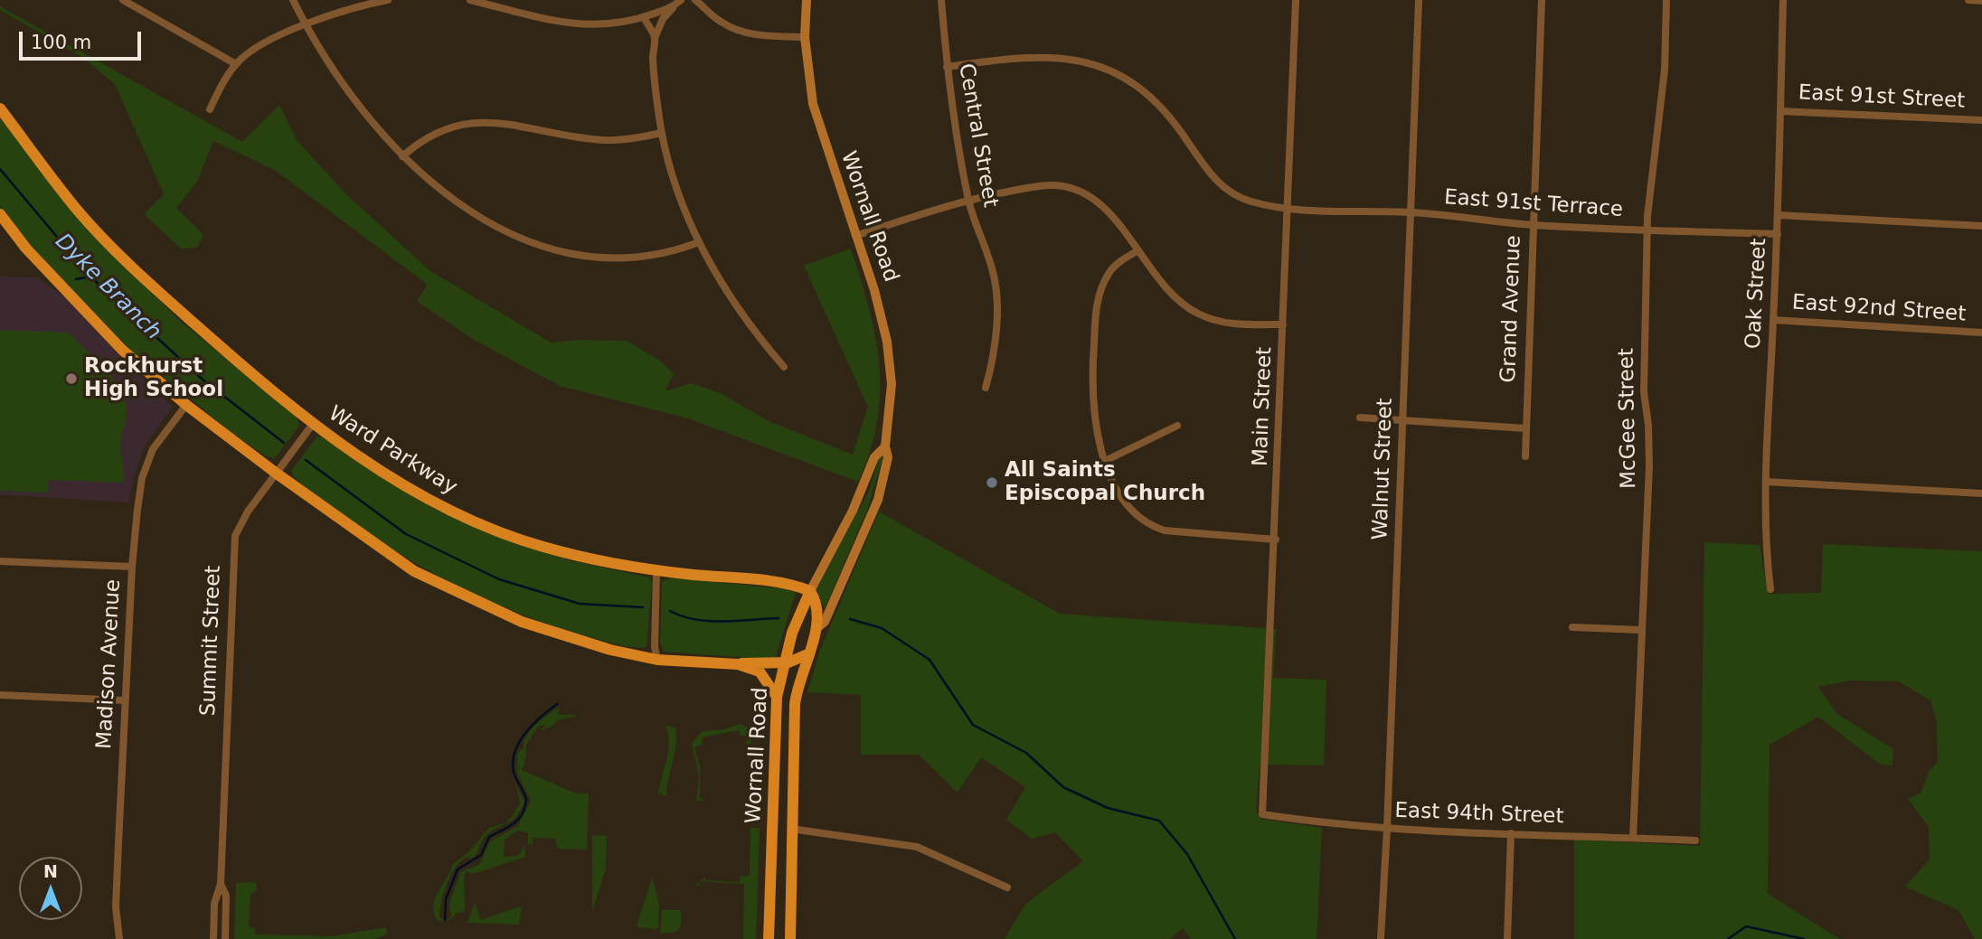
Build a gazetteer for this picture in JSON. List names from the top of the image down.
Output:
{
  "streets": {
    "main road": ["Wornall Road", "Ward Parkway"],
    "street": [
      "East 91st Street",
      "Central Street",
      "East 91st Terrace",
      "Oak Street",
      "Grand Avenue",
      "East 92nd Street",
      "Main Street",
      "McGee Street",
      "Walnut Street",
      "Summit Street",
      "Madison Avenue",
      "East 94th Street"
    ]
  },
  "crossings": [
    ["East 91st Street", "Oak Street"],
    ["Central Street", "East 91st Terrace"],
    ["East 91st Terrace", "Oak Street"],
    ["East 91st Terrace", "Grand Avenue"],
    ["East 91st Terrace", "Main Street"],
    ["East 91st Terrace", "McGee Street"],
    ["East 91st Terrace", "Walnut Street"],
    ["Wornall Road", "Ward Parkway"],
    ["Oak Street", "East 92nd Street"],
    ["Main Street", "East 94th Street"],
    ["McGee Street", "East 94th Street"],
    ["Ward Parkway", "Summit Street"],
    ["Walnut Street", "East 94th Street"]
  ],
  "water": ["Dyke Branch"],
  "places": ["Rockhurst High School", "All Saints Episcopal Church"],
  "scale_bar": "100 m",
  "north": "top"
}
